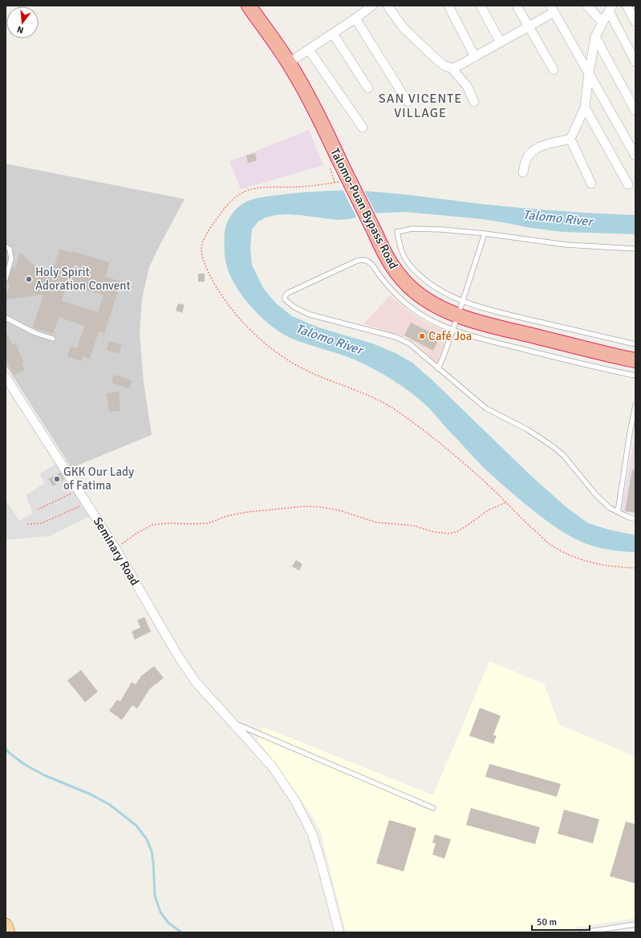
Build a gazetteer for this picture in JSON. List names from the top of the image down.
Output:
{
  "streets": {
    "highway": ["Talomo-Puan Bypass Road"],
    "street": ["Seminary Road"]
  },
  "districts": ["SAN VICENTE VILLAGE"],
  "water": ["Talomo River"],
  "places": ["Holy Spirit Adoration Convent", "Café Joa", "GKK Our Lady of Fatima"],
  "scale_bar": "50 m",
  "north": "bottom"
}
